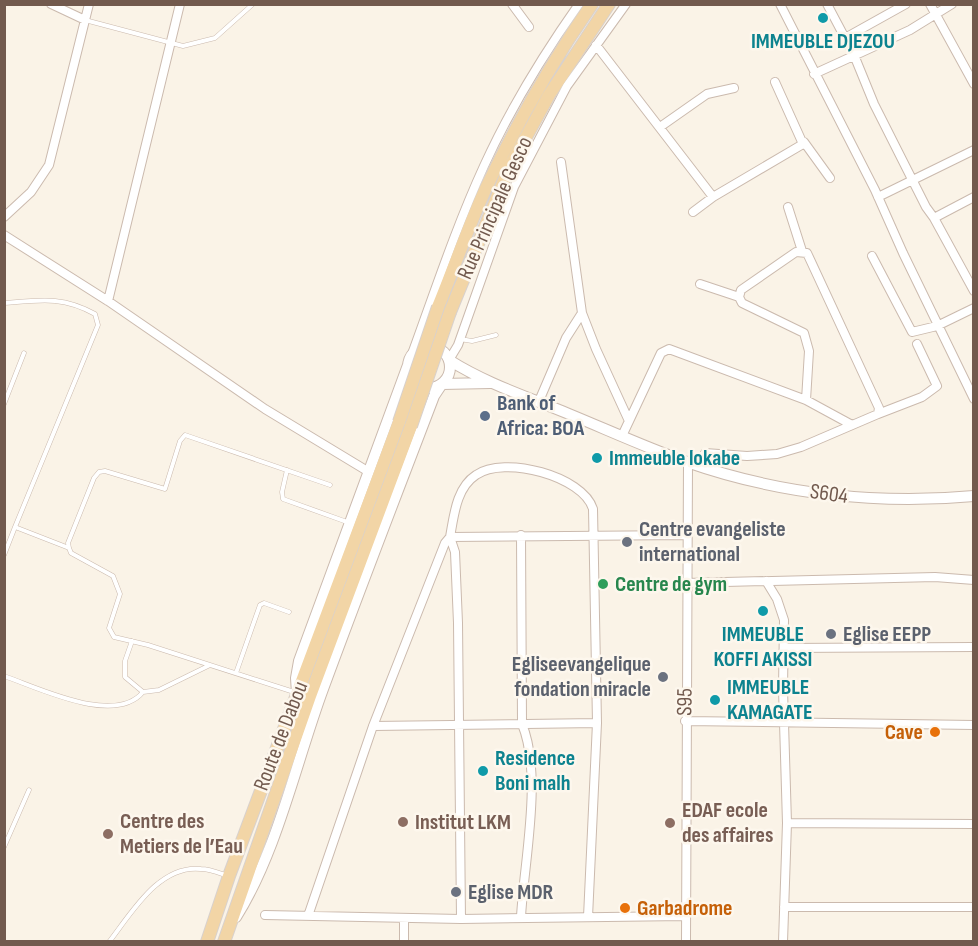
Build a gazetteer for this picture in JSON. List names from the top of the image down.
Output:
{
  "streets": {
    "main road": ["Rue Principale Gesco", "Route de Dabou"],
    "street": ["S604", "S95"]
  },
  "crossings": [
    ["Rue Principale Gesco", "Route de Dabou"],
    ["S604", "S95"]
  ],
  "places": [
    "IMMEUBLE DJEZOU",
    "Bank of Africa: BOA",
    "Immeuble lokabe",
    "Centre evangeliste international",
    "Centre de gym",
    "IMMEUBLE KOFFI AKISSI",
    "Eglise EEPP",
    "Egliseevangelique fondation miracle",
    "IMMEUBLE KAMAGATE",
    "Cave",
    "Residence Boni malh",
    "Institut LKM",
    "EDAF ecole des affaires",
    "Centre des Metiers de l’Eau",
    "Eglise MDR",
    "Garbadrome"
  ]
}
